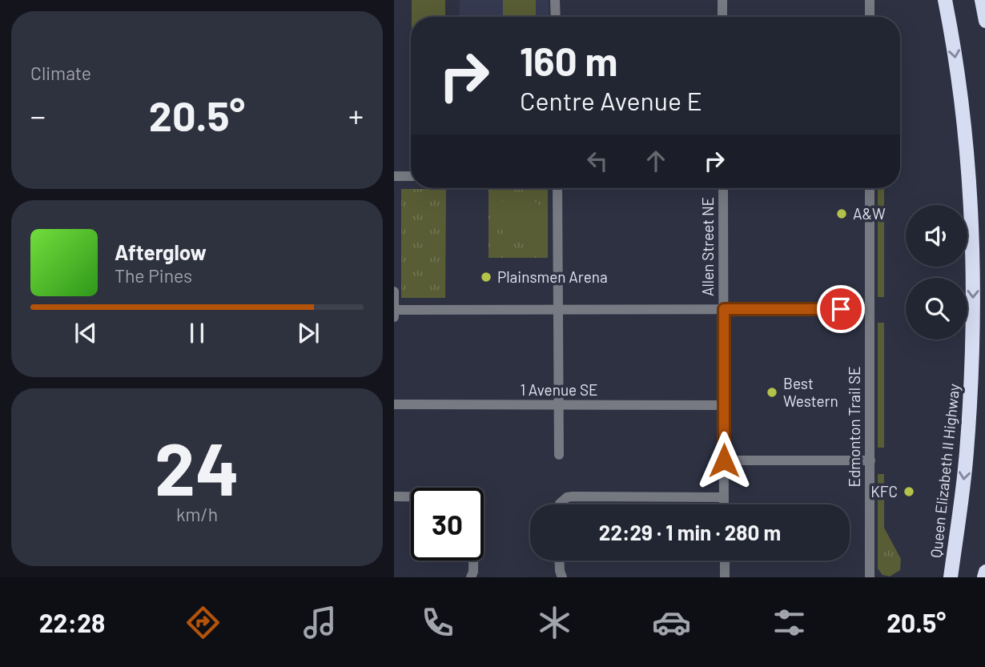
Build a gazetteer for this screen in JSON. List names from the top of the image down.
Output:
{
  "streets": {
    "highway": ["Queen Elizabeth II Highway"],
    "street": ["Allen Street NE", "1 Avenue SE", "Edmonton Trail SE"]
  },
  "crossings": [
    ["Allen Street NE", "1 Avenue SE"]
  ],
  "one_way": ["Queen Elizabeth II Highway"],
  "places": [
    "A&W",
    "Plainsmen Arena",
    "Best Western",
    "KFC"
  ],
  "page": {
    "tile": [
      "Climate",
      ["24", "km/h"]
    ],
    "turn": ["160 m", "Centre Avenue E"],
    "heat": ["−", "20.5°", "+"],
    "song": ["Afterglow", "The Pines"],
    "limit": "30",
    "trip": "22:29 · 1 min · 280 m",
    "tabs": ["22:28", "20.5°"]
  }
}
